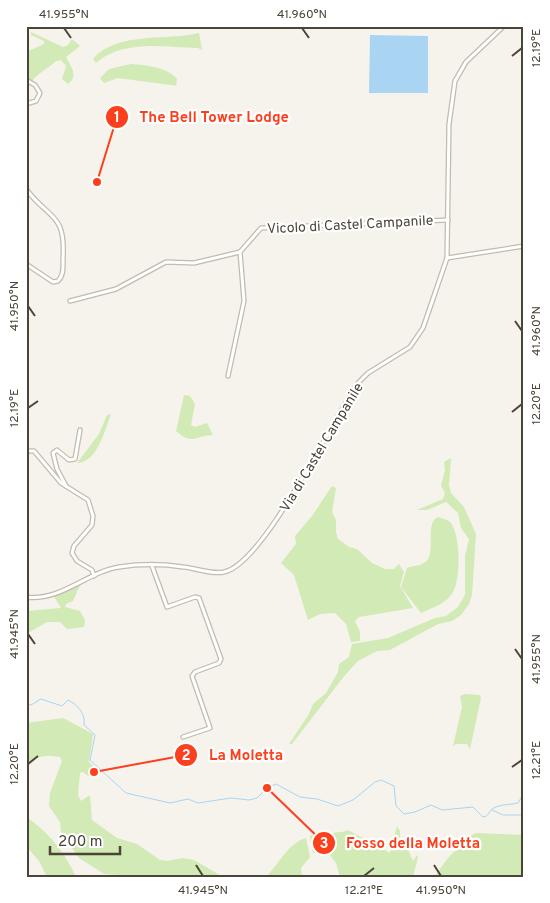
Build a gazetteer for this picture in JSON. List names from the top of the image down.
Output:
{
  "streets": {
    "street": ["Vicolo di Castel Campanile", "Via di Castel Campanile"]
  },
  "crossings": [
    ["Vicolo di Castel Campanile", "Via di Castel Campanile"]
  ],
  "places": ["The Bell Tower Lodge", "La Moletta", "Fosso della Moletta"],
  "scale_bar": "200 m",
  "coordinates": [
    "41.955°N",
    "41.960°N",
    "12.19°E",
    "41.950°N",
    "12.20°E",
    "41.945°N",
    "12.21°E"
  ]
}
